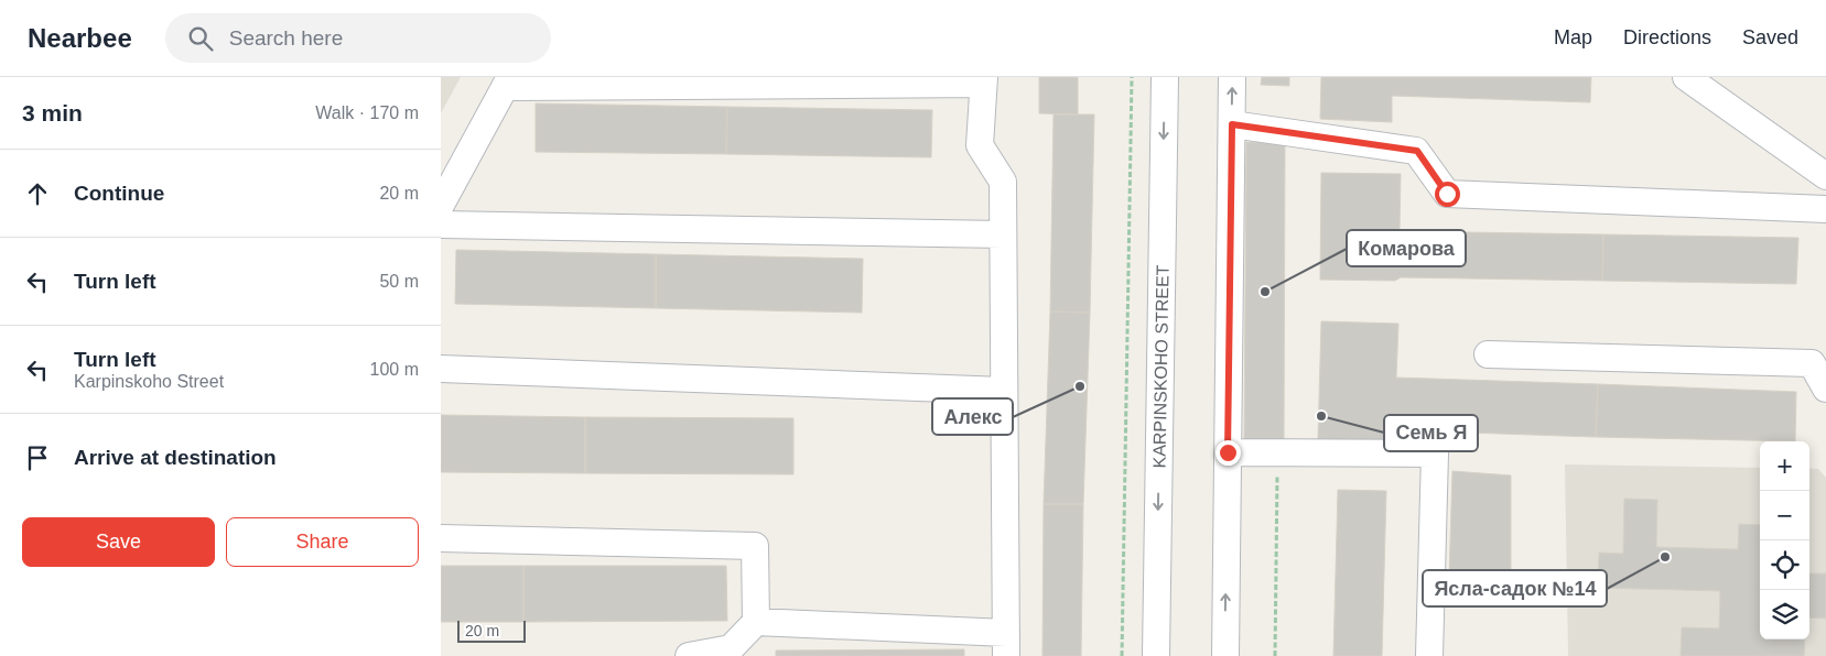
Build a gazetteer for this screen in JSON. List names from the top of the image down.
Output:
{
  "streets": {
    "street": ["KARPINSKOHO STREET"]
  },
  "places": [
    "Комарова",
    "Алекс",
    "Семь Я",
    "Ясла-садок №14"
  ],
  "scale_bar": "20 m",
  "page": {
    "header": "Nearbee",
    "search": "Search here",
    "nav": ["Map", "Directions", "Saved"],
    "heading": ["3 min", "Walk · 170 m"],
    "list": [
      ["Continue", "20 m"],
      ["Turn left", "50 m"],
      ["Turn left", "Karpinskoho Street", "100 m"],
      "Arrive at destination"
    ],
    "map_buttons": ["+", "−"],
    "buttons": ["Save", "Share"],
    "scale": "20 m"
  }
}
